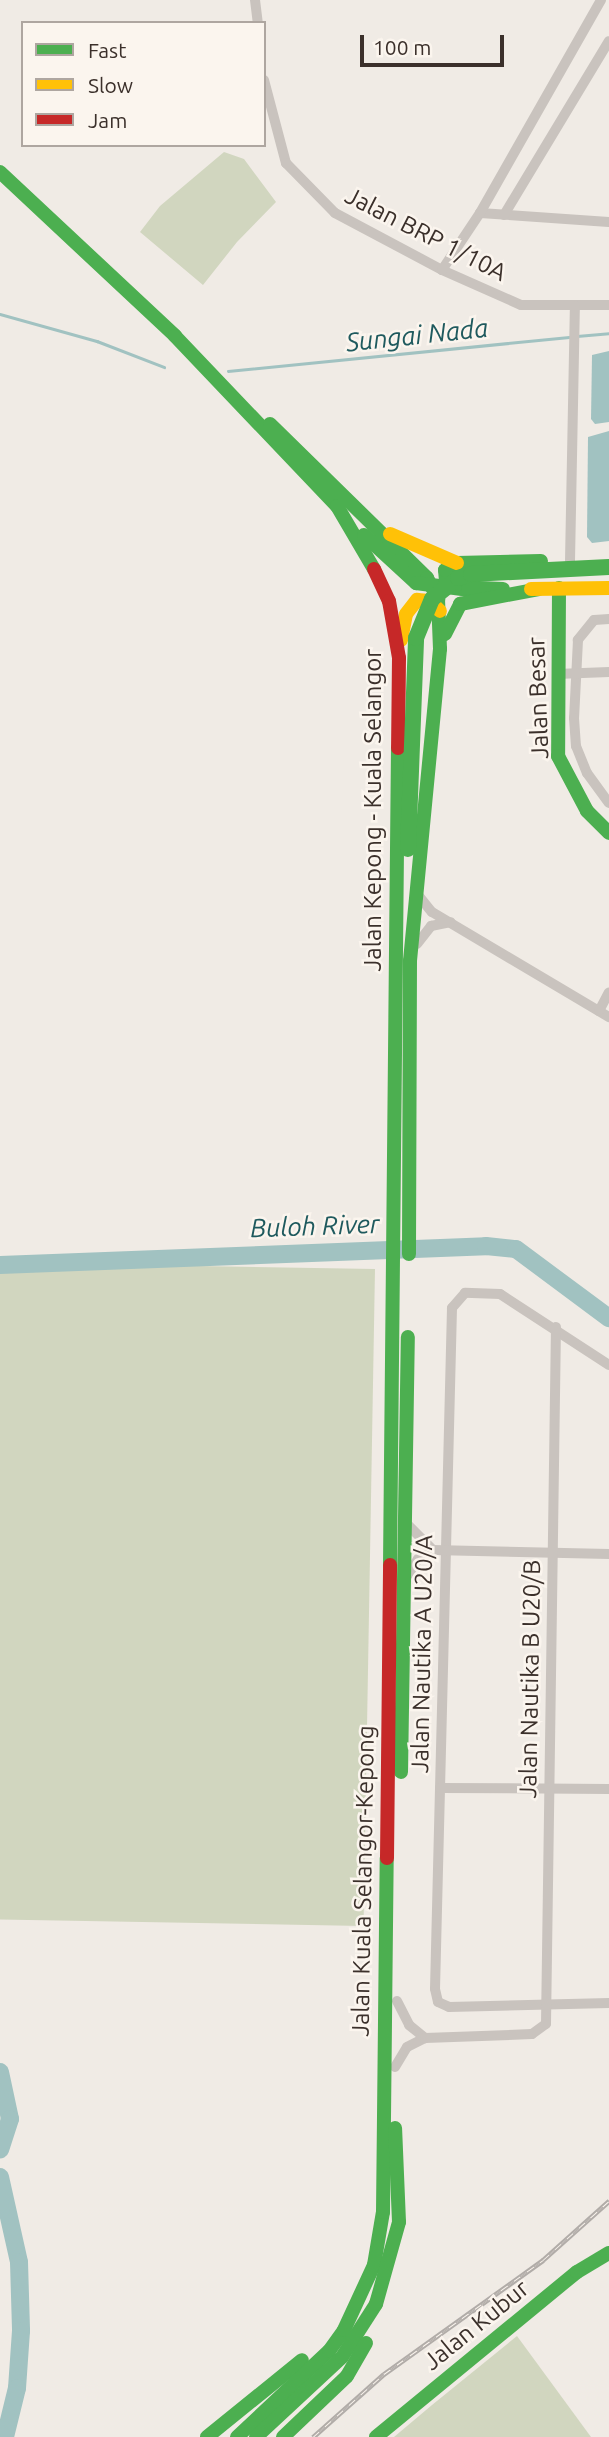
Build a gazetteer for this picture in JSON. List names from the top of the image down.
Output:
{
  "streets": {
    "main road": [
      "Jalan Besar",
      "Jalan Kepong - Kuala Selangor",
      "Jalan Kuala Selangor-Kepong",
      "Jalan Kubur"
    ],
    "street": ["Jalan BRP 1/10A", "Jalan Nautika A U20/A", "Jalan Nautika B U20/B"]
  },
  "crossings": [
    ["Jalan Kepong - Kuala Selangor", "Jalan Kuala Selangor-Kepong"],
    ["Jalan Nautika A U20/A", "Jalan Nautika B U20/B"]
  ],
  "water": ["Sungai Nada", "Buloh River"],
  "legend": ["Fast", "Slow", "Jam"],
  "scale_bar": "100 m"
}
